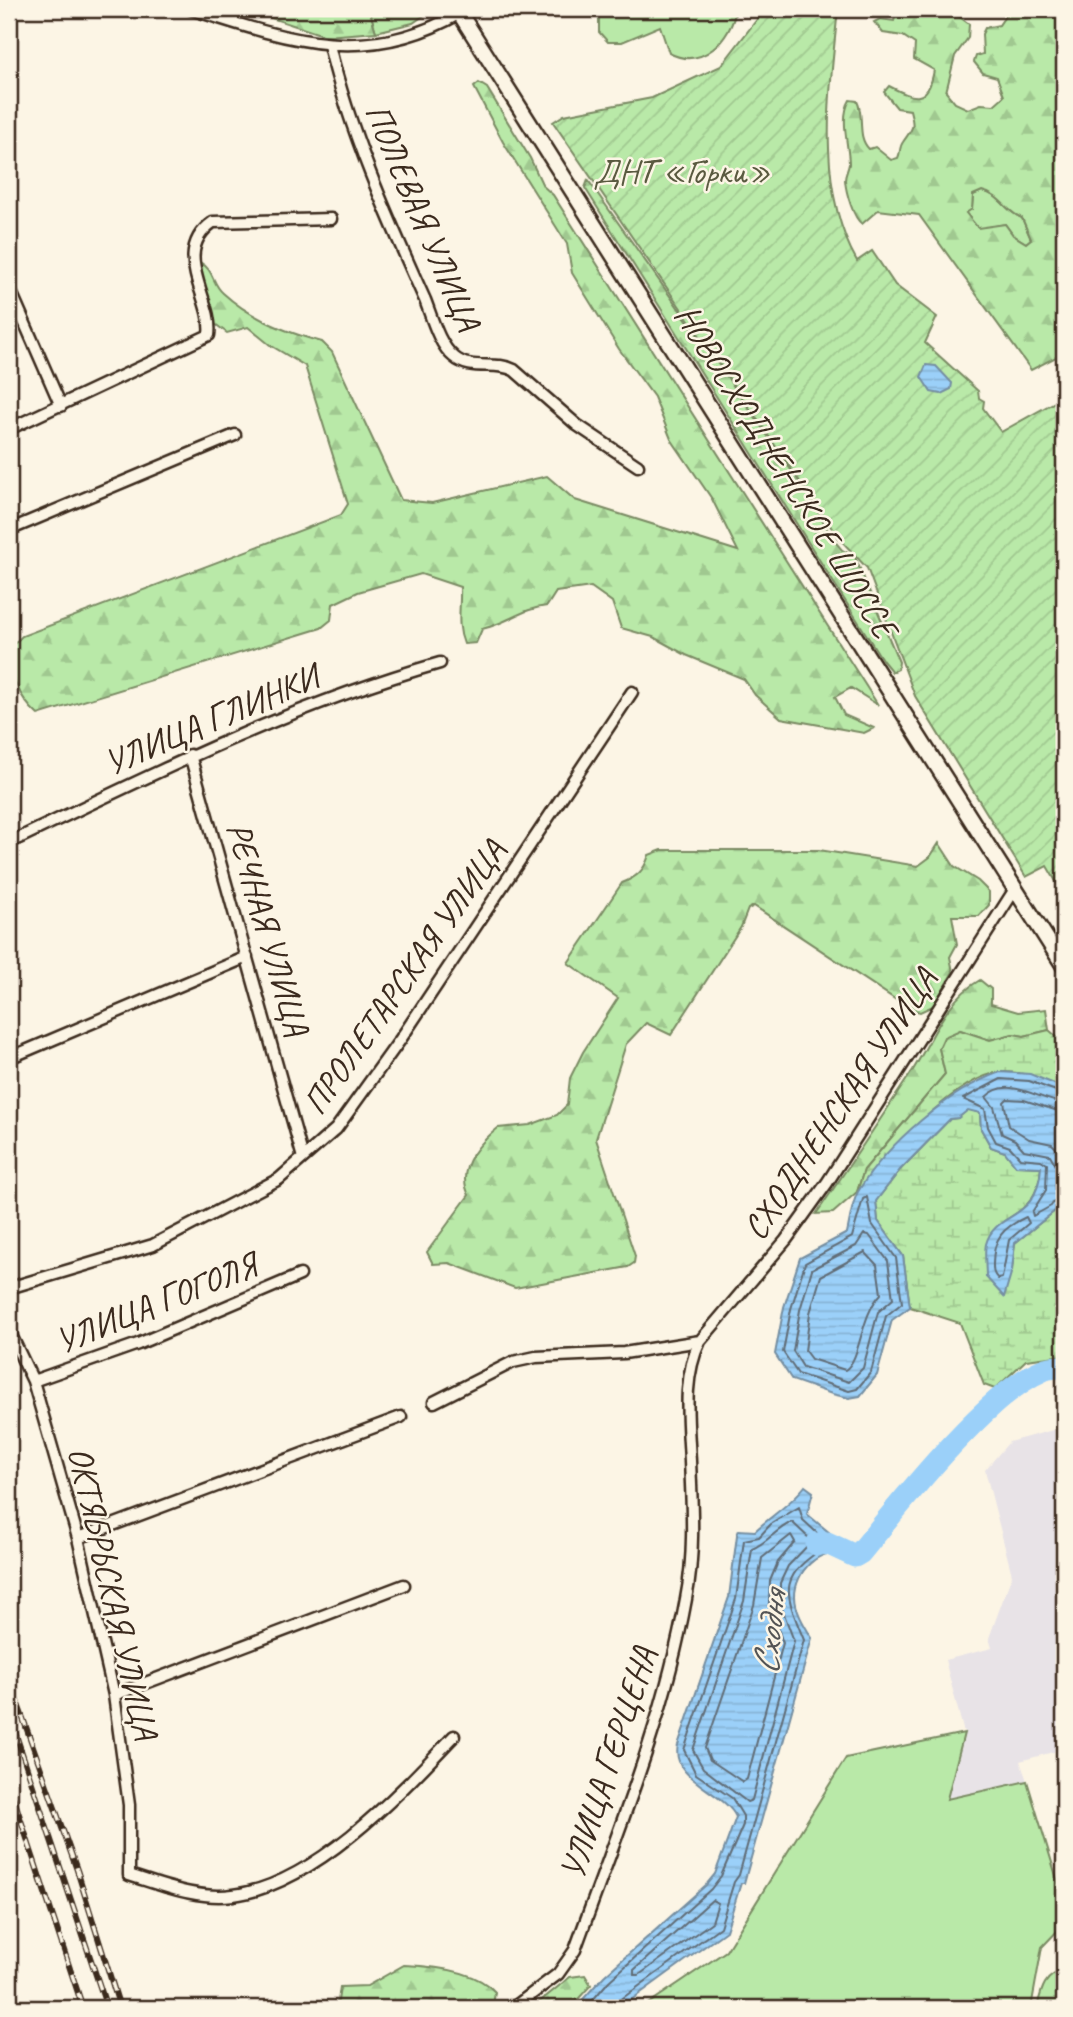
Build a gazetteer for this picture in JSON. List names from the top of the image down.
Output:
{
  "streets": {
    "main road": ["НОВОСХОДНЕНСКОЕ ШОССЕ"],
    "street": [
      "ПОЛЕВАЯ УЛИЦА",
      "УЛИЦА ГЛИНКИ",
      "РЕЧНАЯ УЛИЦА",
      "ПРОЛЕТАРСКАЯ УЛИЦА",
      "СХОДНЕНСКАЯ УЛИЦА",
      "УЛИЦА ГОГОЛЯ",
      "ОКТЯБРЬСКАЯ УЛИЦА",
      "УЛИЦА ГЕРЦЕНА"
    ]
  },
  "crossings": [
    ["НОВОСХОДНЕНСКОЕ ШОССЕ", "СХОДНЕНСКАЯ УЛИЦА"],
    ["УЛИЦА ГЛИНКИ", "РЕЧНАЯ УЛИЦА"],
    ["РЕЧНАЯ УЛИЦА", "ПРОЛЕТАРСКАЯ УЛИЦА"],
    ["СХОДНЕНСКАЯ УЛИЦА", "УЛИЦА ГЕРЦЕНА"],
    ["УЛИЦА ГОГОЛЯ", "ОКТЯБРЬСКАЯ УЛИЦА"]
  ],
  "water": ["Сходня"],
  "parks": ["ДНТ «Горки»"]
}
